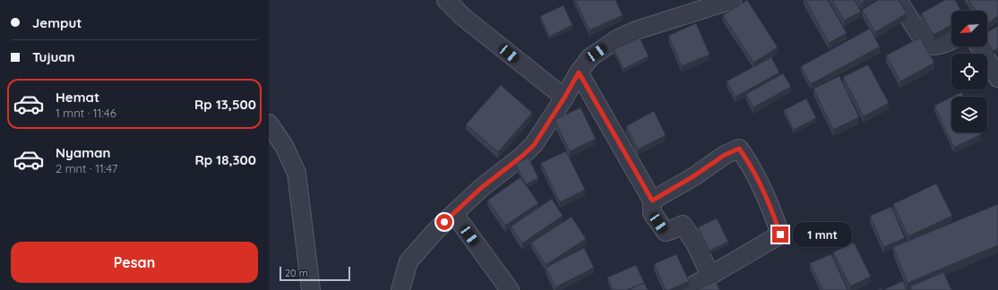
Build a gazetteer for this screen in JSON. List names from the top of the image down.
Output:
{
  "scale_bar": "20 m",
  "north": "bottom left",
  "page": {
    "banner": ["Jemput", "Tujuan"],
    "list": [
      {
        "name": "Hemat",
        "note": "1 mnt · 11:46",
        "value": "Rp 13,500"
      },
      {
        "name": "Nyaman",
        "note": "2 mnt · 11:47",
        "value": "Rp 18,300"
      }
    ],
    "bubble": "1 mnt",
    "buttons": "Pesan",
    "scale": "20 m"
  }
}
